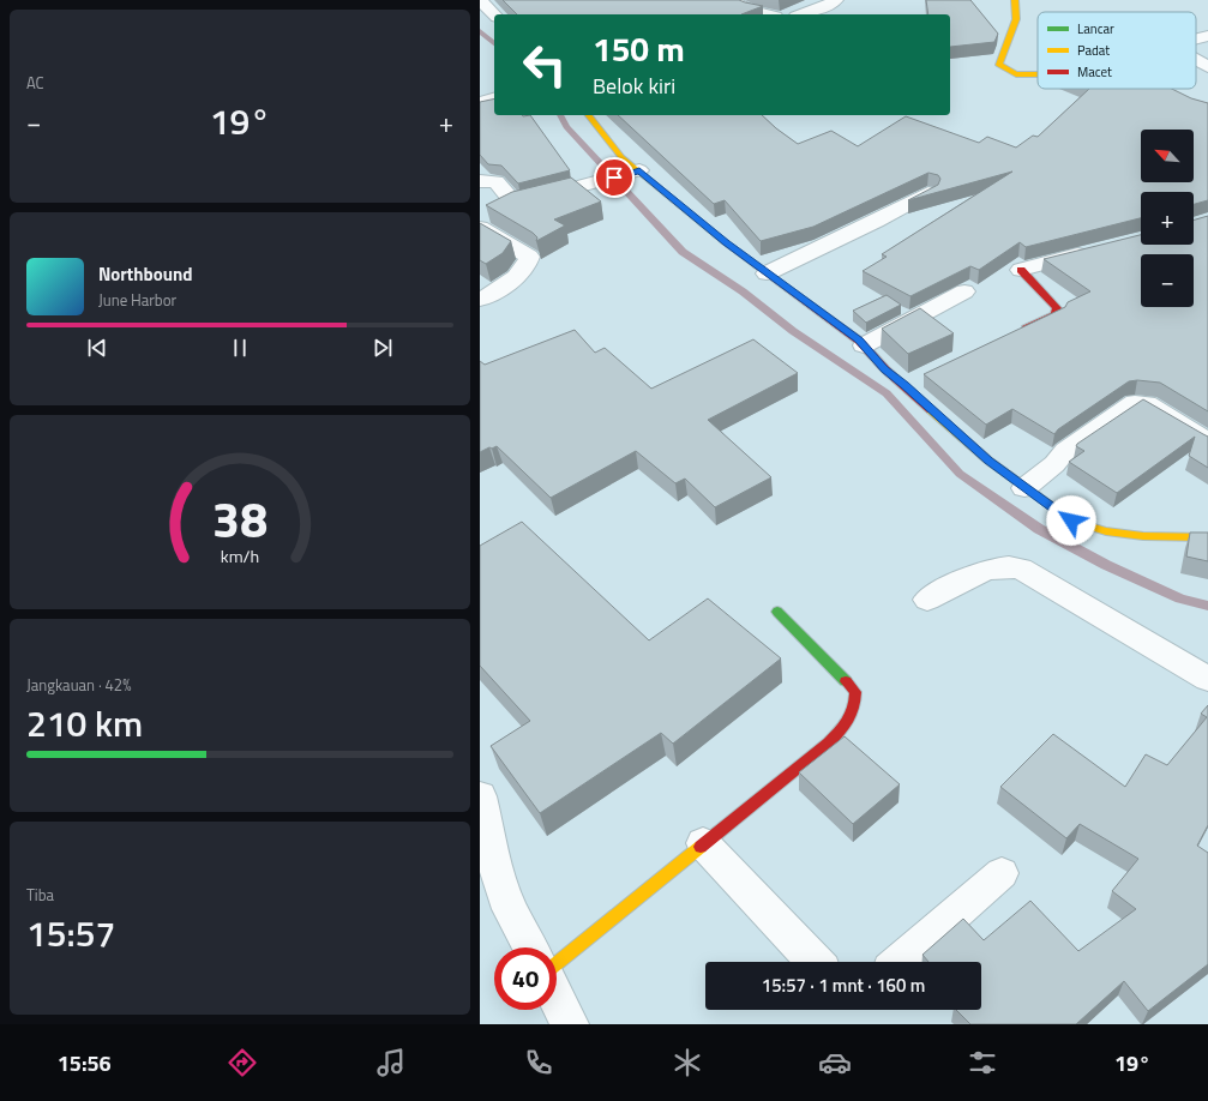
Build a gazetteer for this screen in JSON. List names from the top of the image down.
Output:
{
  "legend": ["Lancar", "Padat", "Macet"],
  "north": "top left",
  "page": {
    "tile": [
      "AC",
      ["Jangkauan · 42%", "210 km"],
      ["Tiba", "15:57"]
    ],
    "turn": ["150 m", "Belok kiri"],
    "heat": ["−", "19°", "+"],
    "map_buttons": ["+", "−"],
    "song": ["Northbound", "June Harbor"],
    "limit": "40",
    "trip": "15:57 · 1 mnt · 160 m",
    "tabs": ["15:56", "19°"],
    "gauge": ["38", "km/h"]
  }
}
